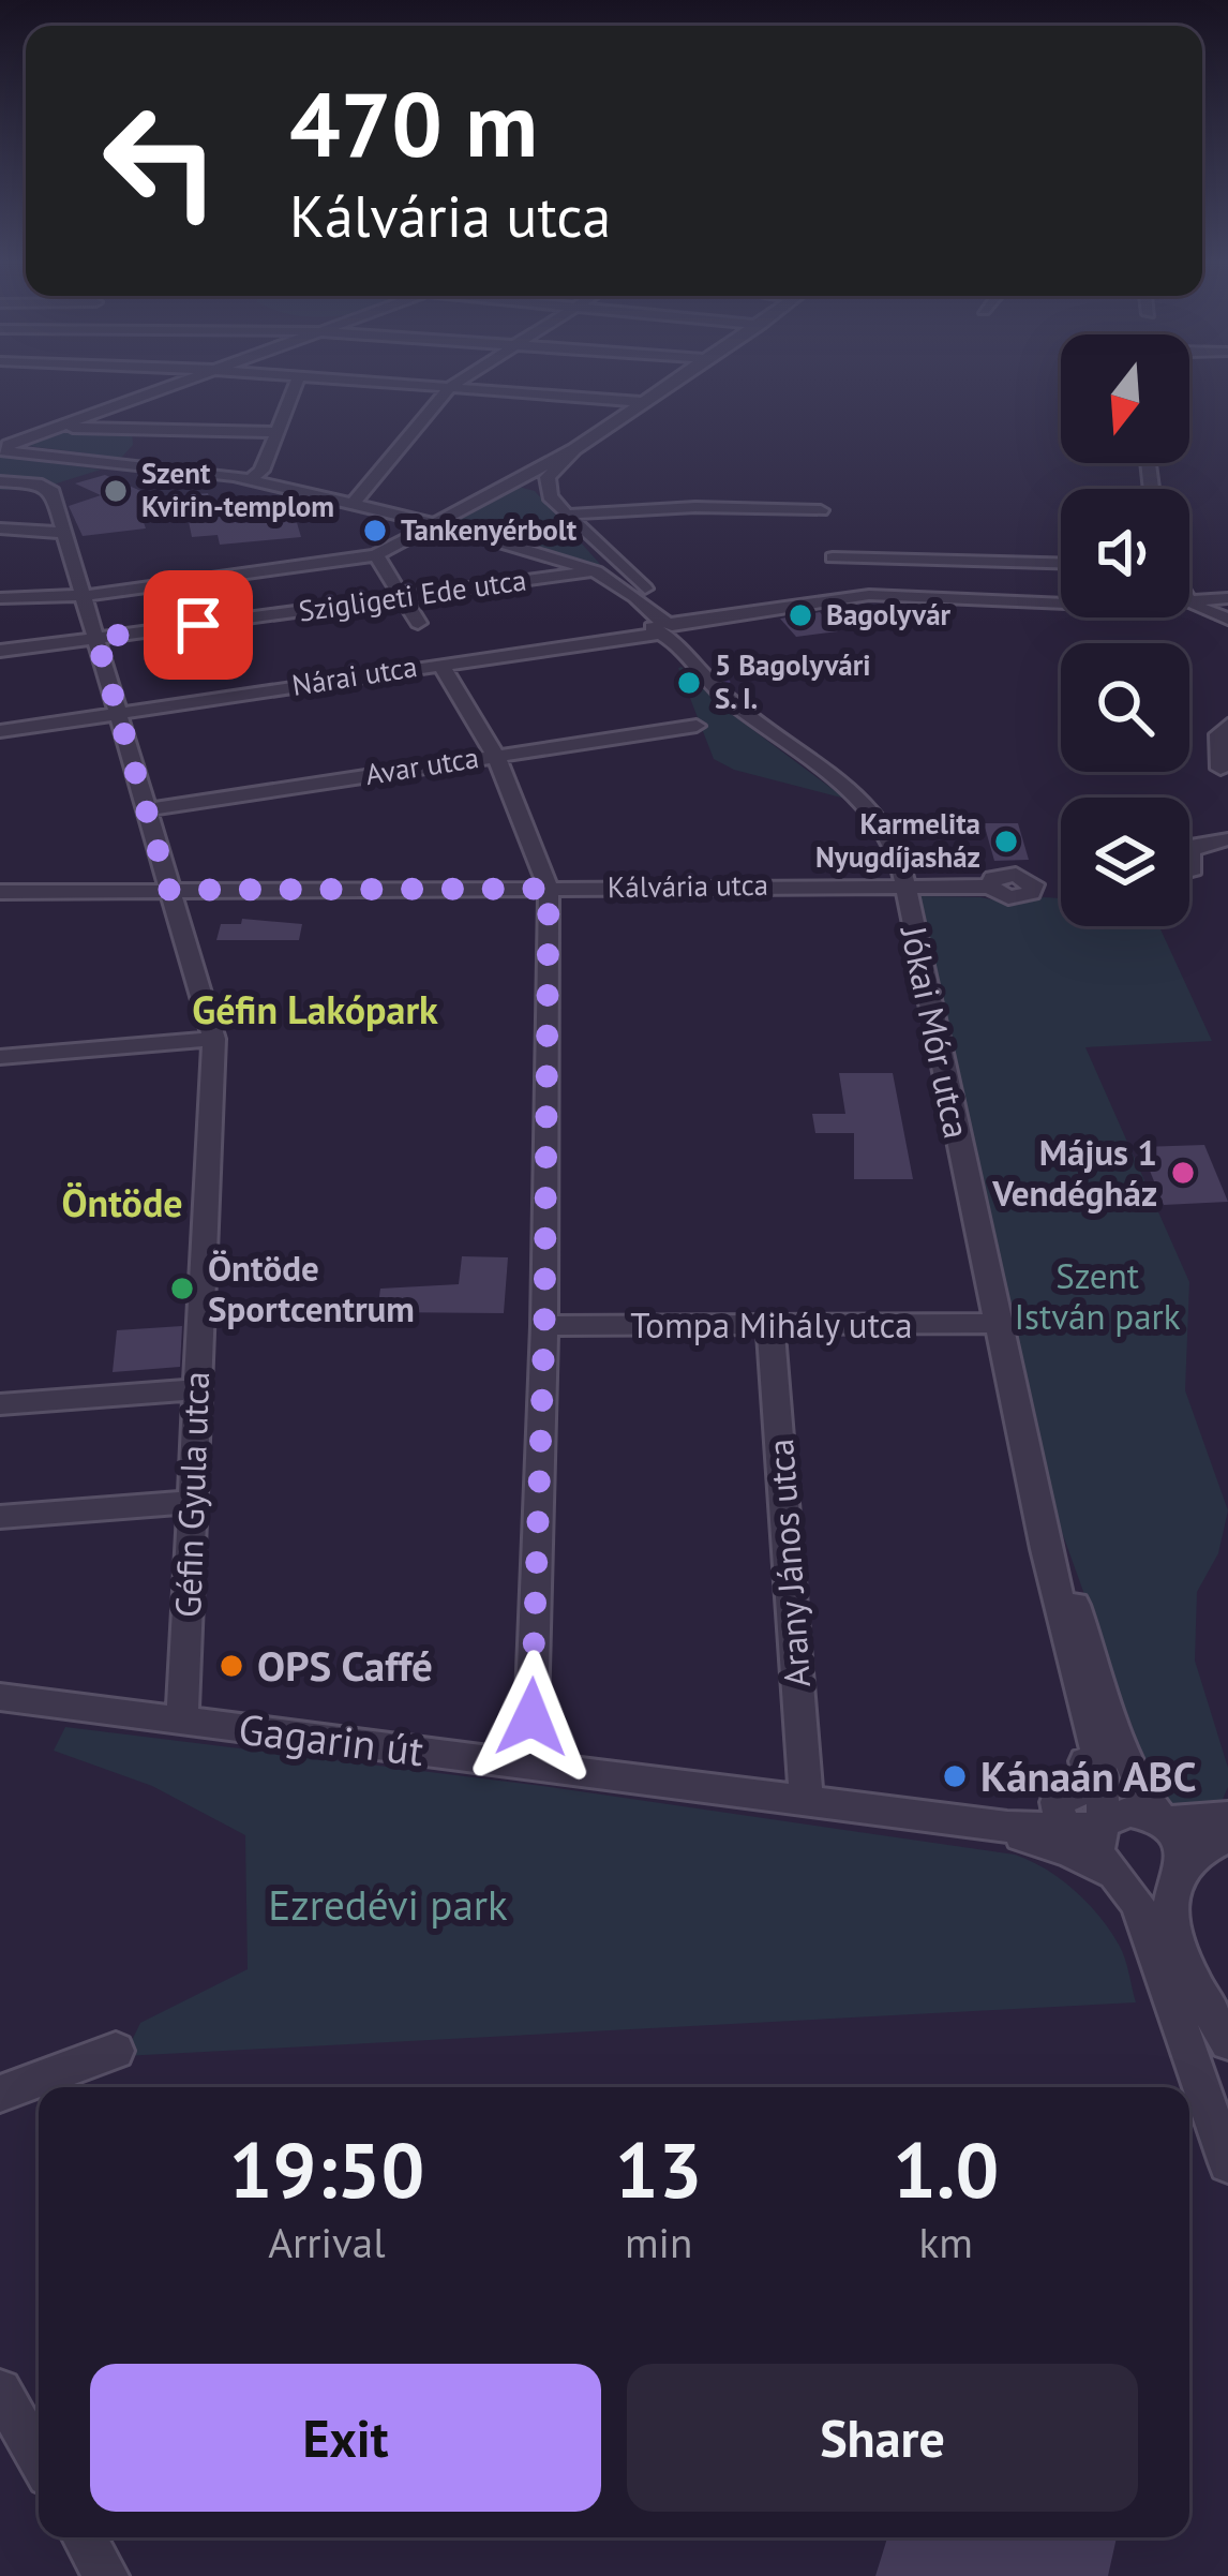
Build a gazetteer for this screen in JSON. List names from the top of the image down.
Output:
{
  "streets": {
    "street": [
      "Szigligeti Ede utca",
      "Nárai utca",
      "Avar utca",
      "Kálvária utca",
      "Jókai Mór utca",
      "Tompa Mihály utca",
      "Géfin Gyula utca",
      "Arany János utca",
      "Gagarin út"
    ]
  },
  "crossings": [
    ["Szigligeti Ede utca", "Géfin Gyula utca"],
    ["Nárai utca", "Jókai Mór utca"],
    ["Nárai utca", "Géfin Gyula utca"],
    ["Avar utca", "Géfin Gyula utca"],
    ["Kálvária utca", "Jókai Mór utca"],
    ["Kálvária utca", "Géfin Gyula utca"],
    ["Jókai Mór utca", "Tompa Mihály utca"],
    ["Jókai Mór utca", "Gagarin út"],
    ["Tompa Mihály utca", "Arany János utca"],
    ["Géfin Gyula utca", "Gagarin út"],
    ["Arany János utca", "Gagarin út"]
  ],
  "districts": ["Géfin Lakópark", "Öntöde"],
  "parks": ["Szent István park", "Ezredévi park"],
  "places": [
    "Szent Kvirin-templom",
    "Tankenyérbolt",
    "Bagolyvár",
    "5 Bagolyvári S. I.",
    "Karmelita Nyugdíjasház",
    "Május 1 Vendégház",
    "Öntöde Sportcentrum",
    "OPS Caffé",
    "Kánaán ABC"
  ],
  "north": "bottom",
  "page": {
    "turn": ["470 m", "Kálvária utca"],
    "eta": [
      "19:50",
      "Arrival",
      "13",
      "min",
      "1.0",
      "km"
    ],
    "buttons": ["Exit", "Share"]
  }
}
